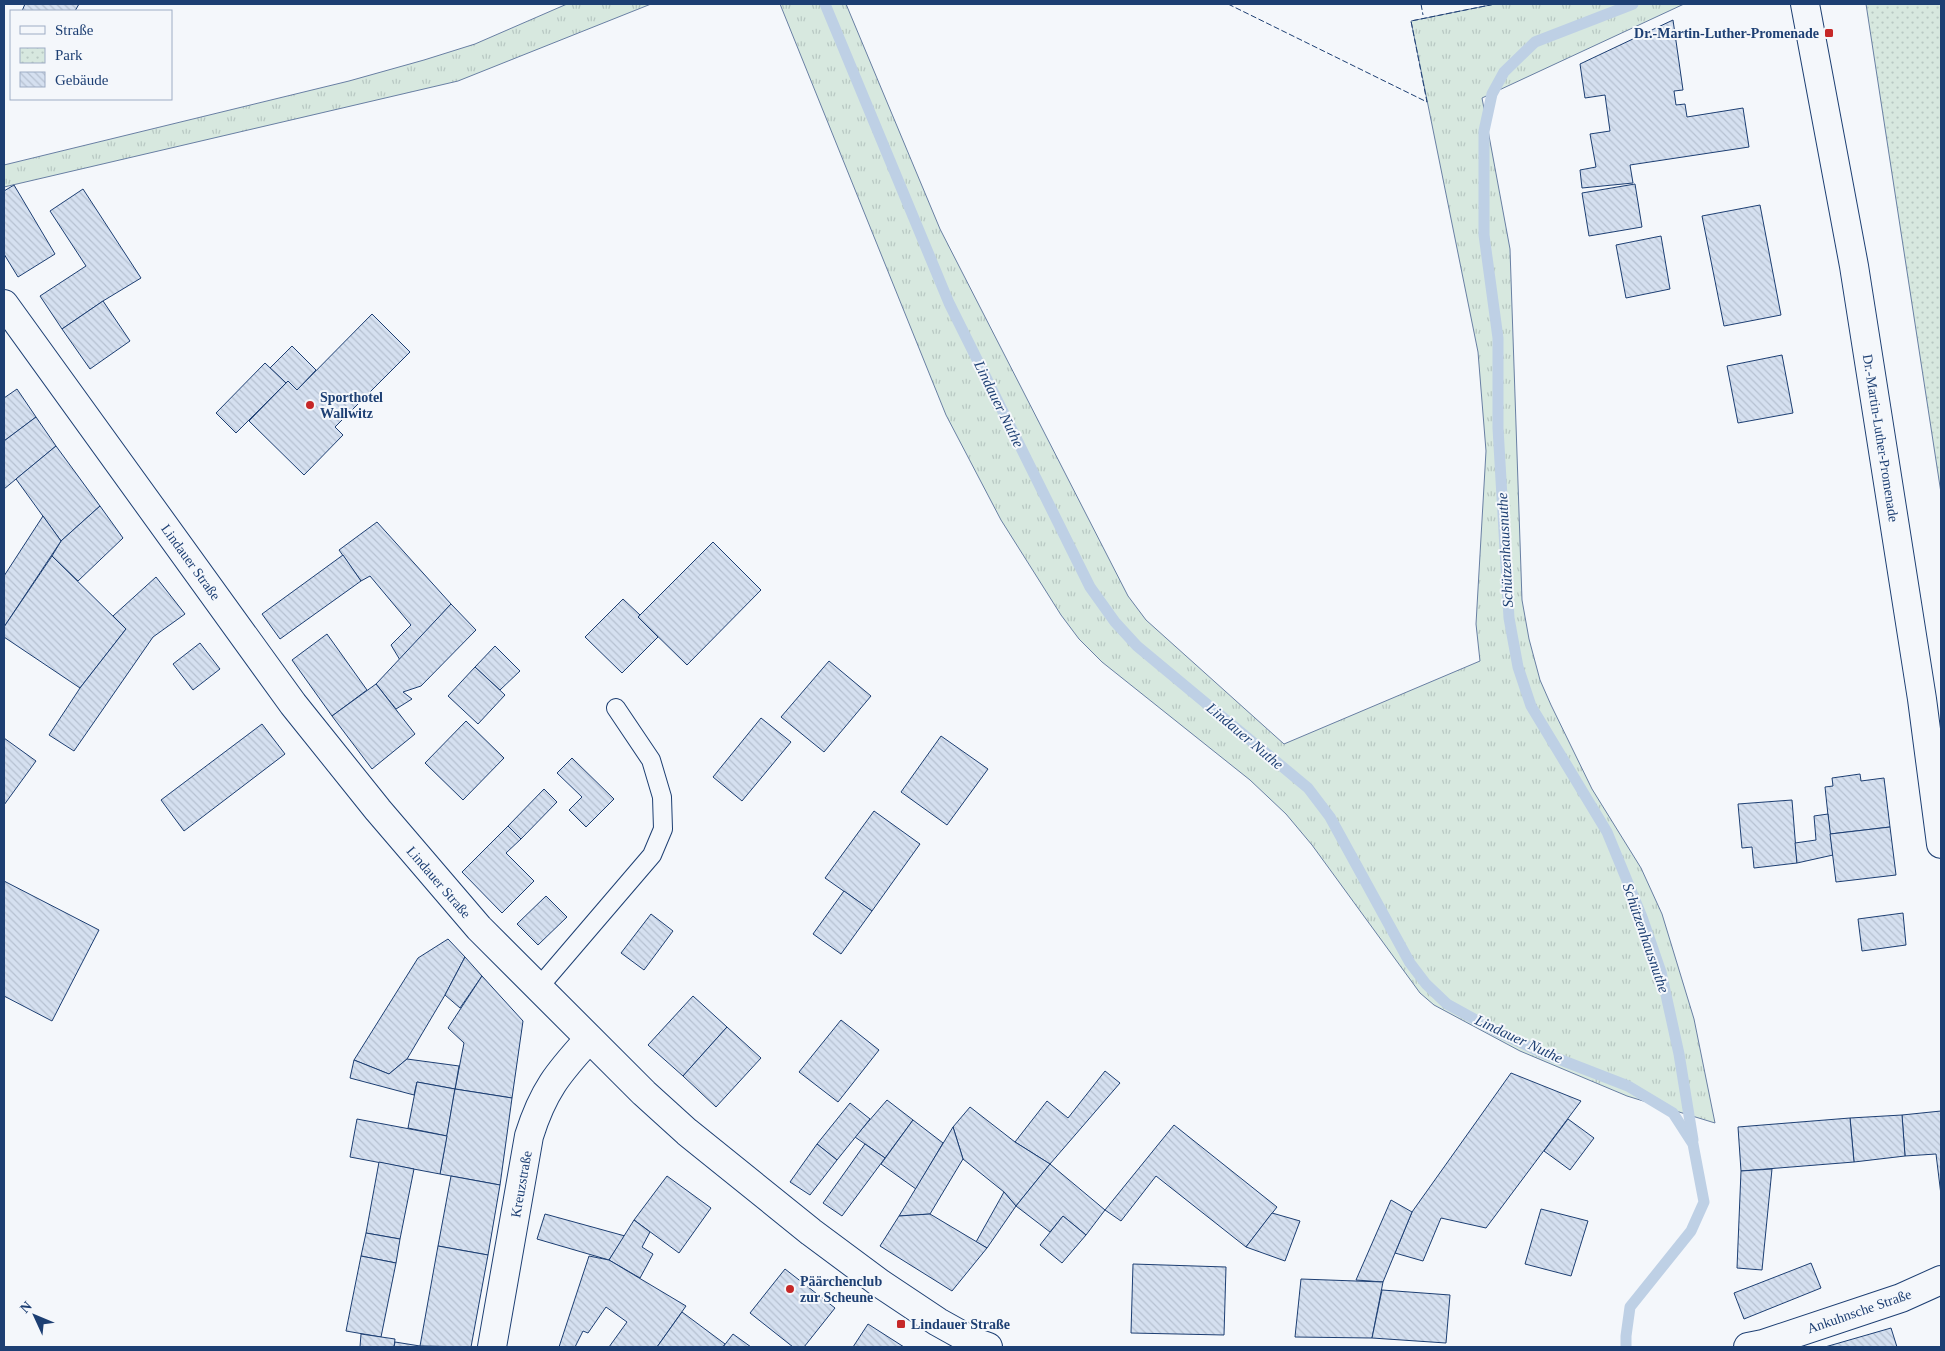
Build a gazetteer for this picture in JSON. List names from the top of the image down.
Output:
{
  "streets": {
    "street": [
      "Dr.-Martin-Luther-Promenade",
      "Lindauer Straße",
      "Kreuzstraße",
      "Ankuhnsche Straße"
    ]
  },
  "crossings": [
    ["Lindauer Straße", "Kreuzstraße"]
  ],
  "water": ["Lindauer Nuthe", "Schützenhausnuthe"],
  "places": {
    "transit": ["Dr.-Martin-Luther-Promenade", "Lindauer Straße"],
    "other": ["Sporthotel Wallwitz", "Päärchenclub zur Scheune"]
  },
  "legend": ["Straße", "Park", "Gebäude"],
  "north": "top left"
}
